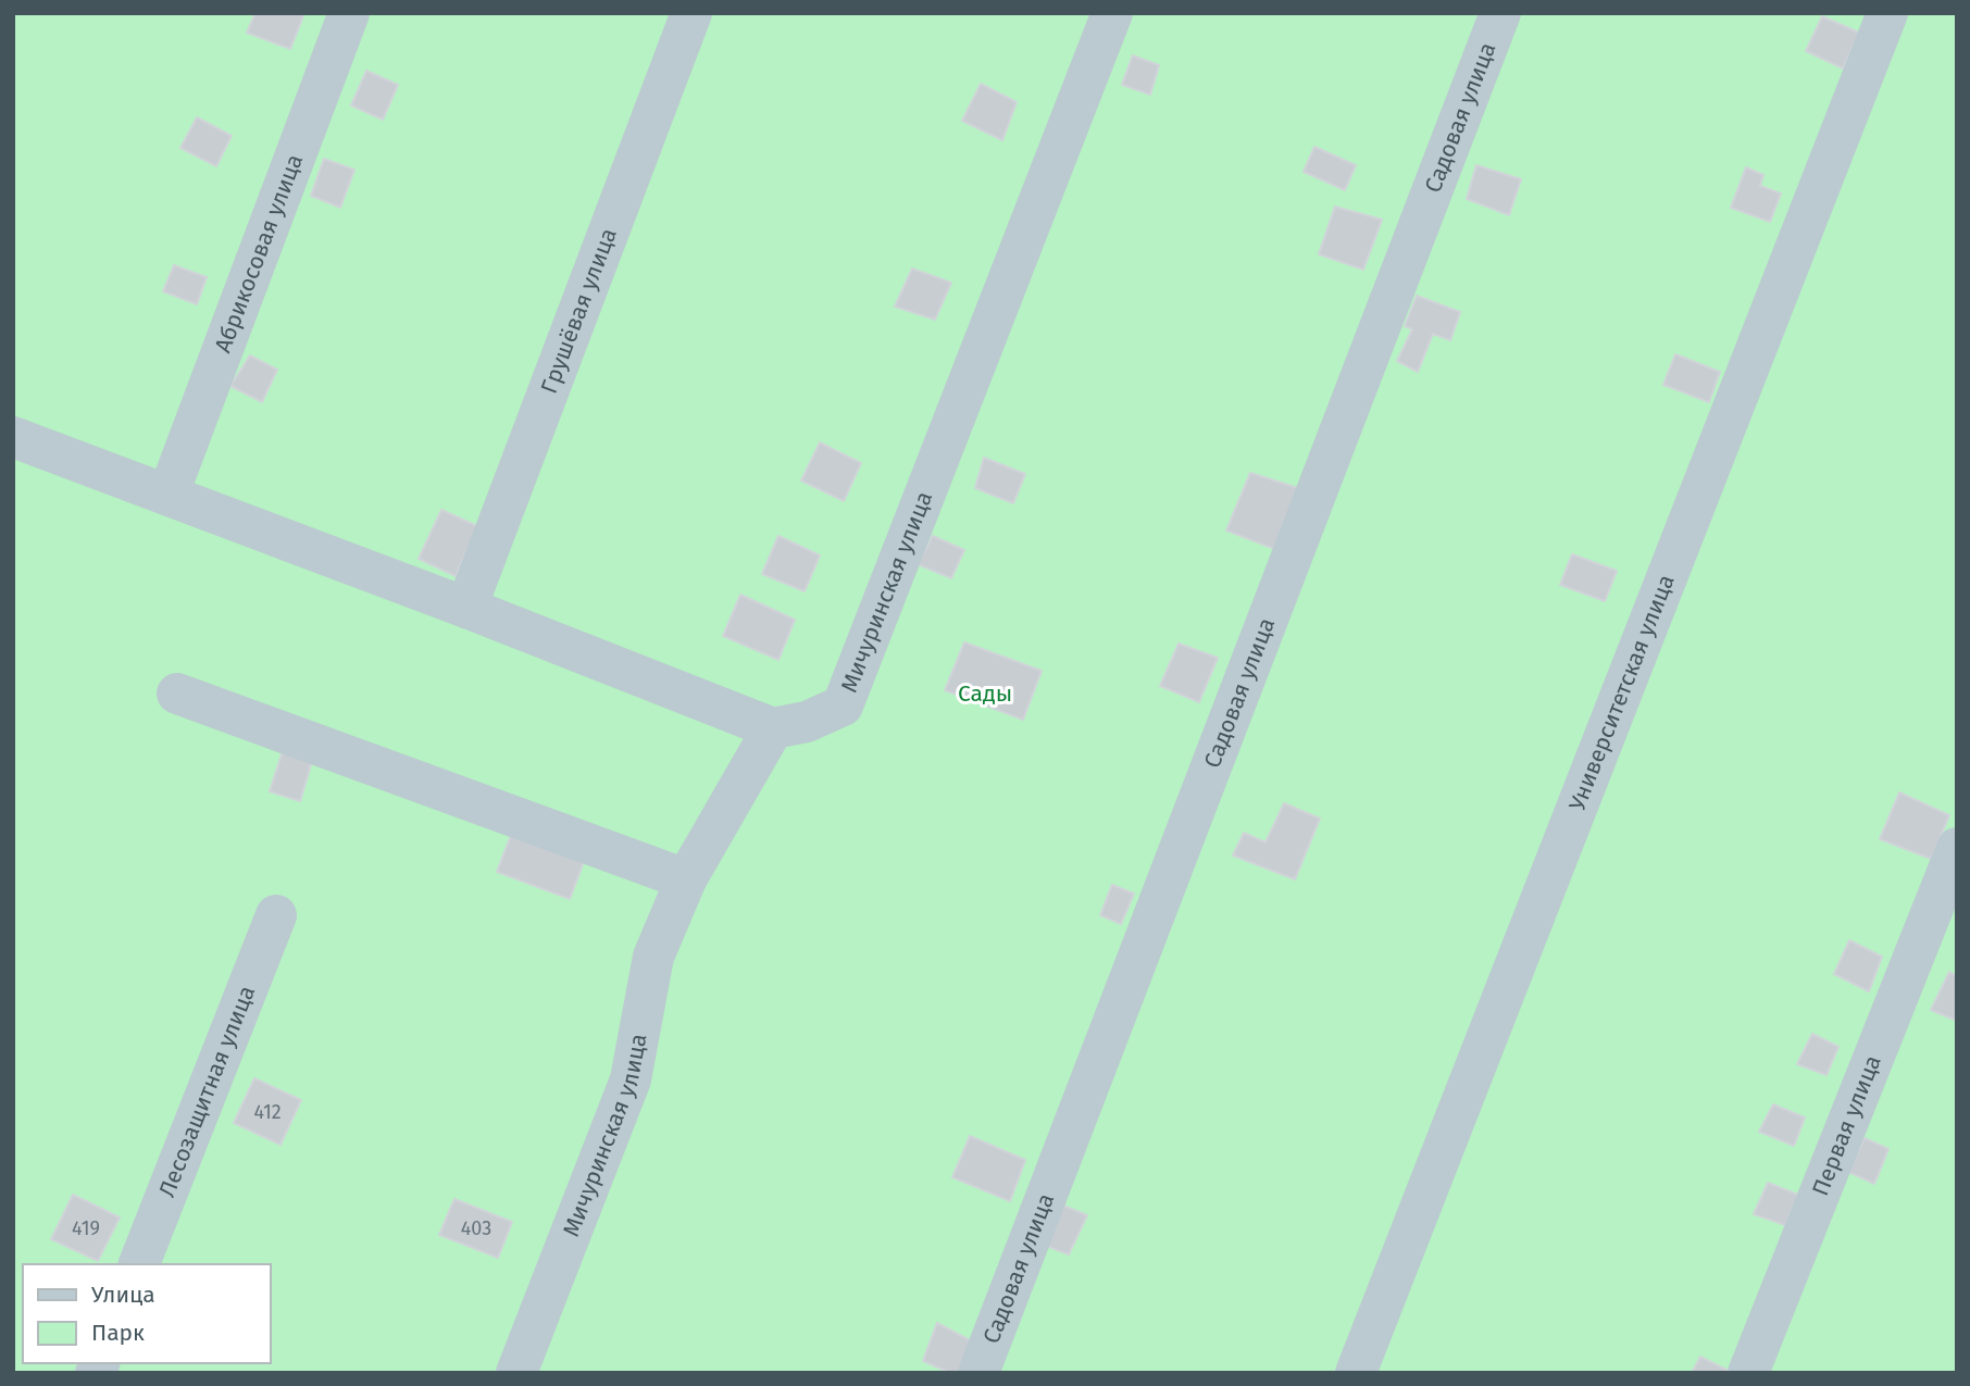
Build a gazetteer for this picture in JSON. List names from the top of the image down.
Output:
{
  "streets": {
    "street": [
      "Садовая улица",
      "Абрикосовая улица",
      "Грушёвая улица",
      "Мичуринская улица",
      "Университетская улица",
      "Лесозащитная улица",
      "Первая улица"
    ]
  },
  "parks": ["Сады"],
  "house_numbers": ["412", "419", "403"],
  "legend": ["Улица", "Парк"]
}
